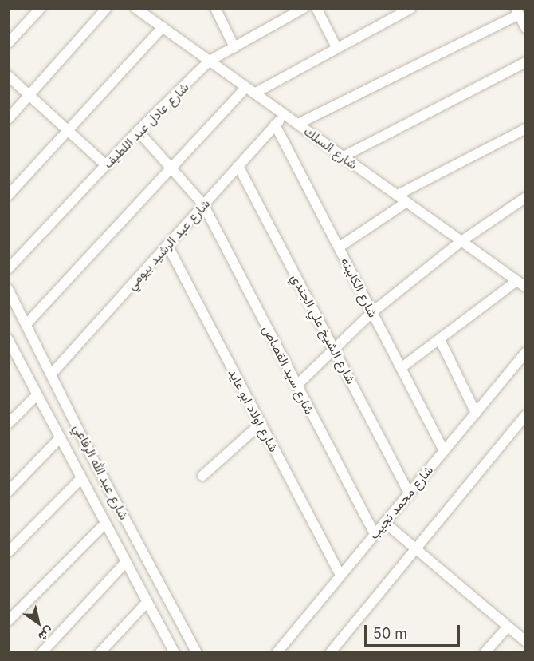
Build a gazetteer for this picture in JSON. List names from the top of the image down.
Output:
{
  "streets": {
    "street": [
      "شارع عادل عبد اللطيف",
      "شارع السلك",
      "شارع عبد الرشيد بيومي",
      "شارع الكابينه",
      "شارع الشيخ علي الجندي",
      "شارع سيد القصاص",
      "شارع اولاد ابو عايد",
      "شارع عبد الله الرفاعي",
      "شارع محمد نجيب"
    ]
  },
  "crossings": [
    ["شارع عادل عبد اللطيف", "شارع السلك"],
    ["شارع عادل عبد اللطيف", "شارع سيد القصاص"],
    ["شارع السلك", "شارع عبد الرشيد بيومي"],
    ["شارع عبد الرشيد بيومي", "شارع الكابينه"],
    ["شارع عبد الرشيد بيومي", "شارع الشيخ علي الجندي"],
    ["شارع عبد الرشيد بيومي", "شارع سيد القصاص"],
    ["شارع عبد الرشيد بيومي", "شارع اولاد ابو عايد"],
    ["شارع عبد الرشيد بيومي", "شارع عبد الله الرفاعي"],
    ["شارع الكابينه", "شارع محمد نجيب"],
    ["شارع الشيخ علي الجندي", "شارع محمد نجيب"],
    ["شارع سيد القصاص", "شارع محمد نجيب"],
    ["شارع اولاد ابو عايد", "شارع محمد نجيب"]
  ],
  "scale_bar": "50 m",
  "north": "bottom right"
}
